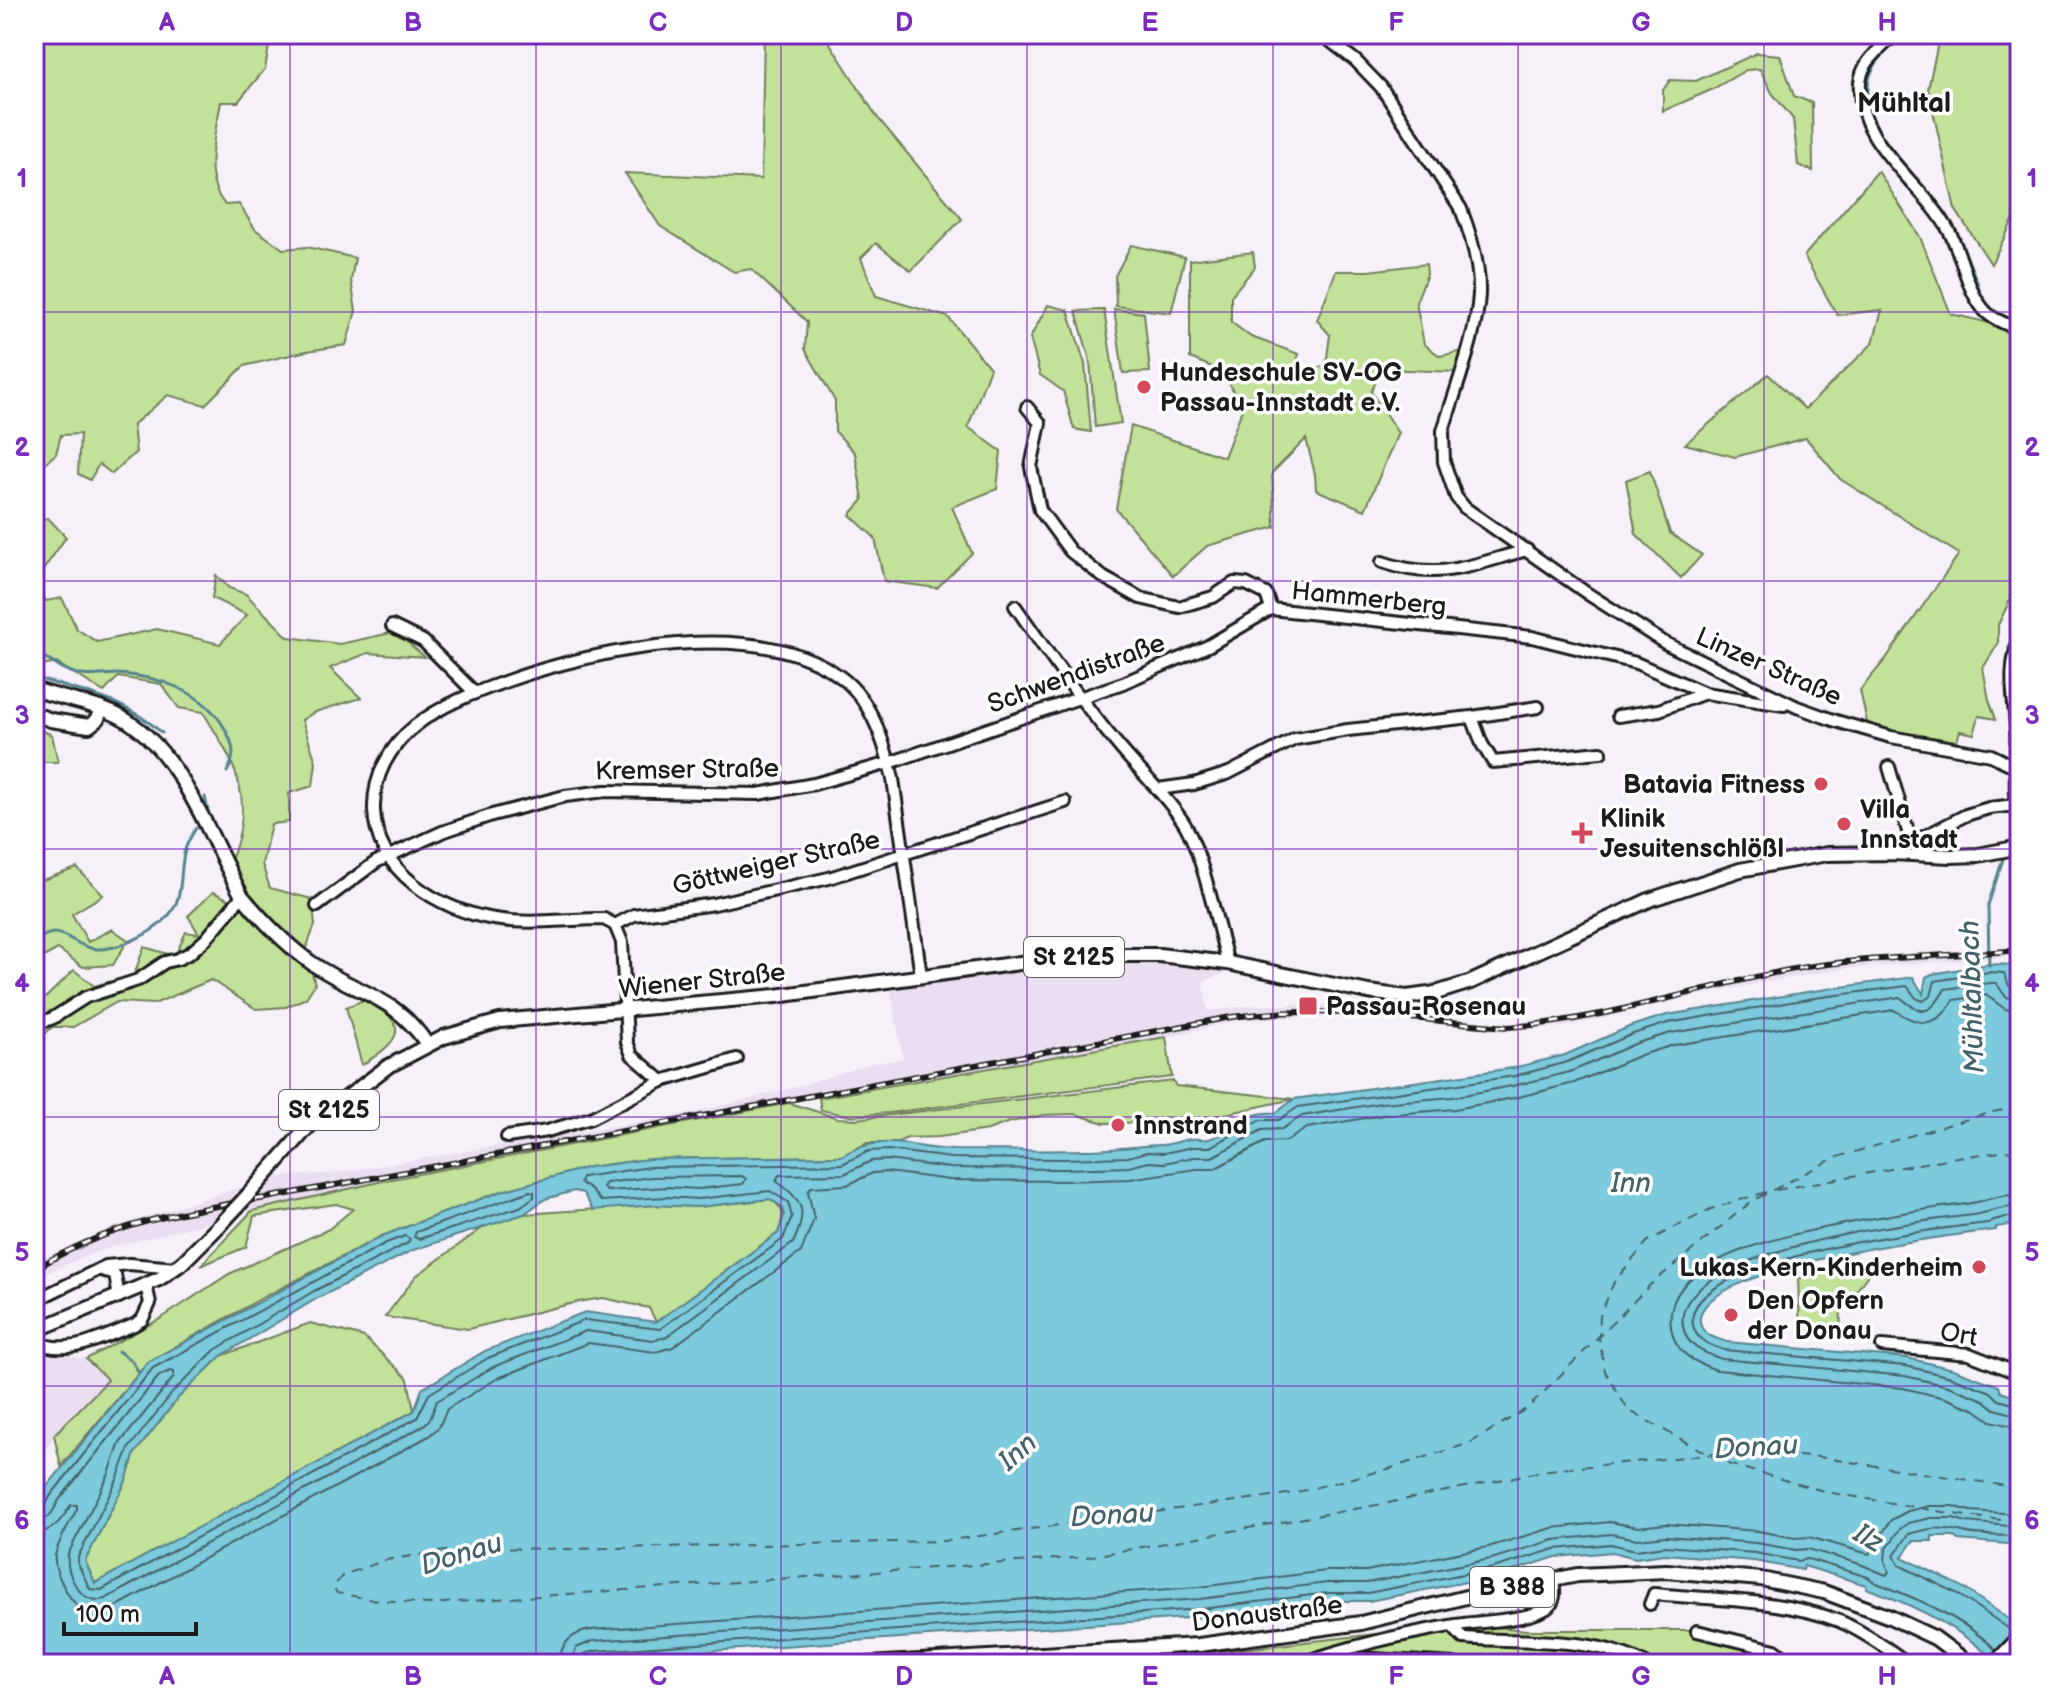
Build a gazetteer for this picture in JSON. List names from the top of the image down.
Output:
{
  "streets": {
    "main road": [
      "St 2125",
      "Wiener Straße",
      "B 388",
      "Donaustraße"
    ],
    "street": [
      "Hammerberg",
      "Linzer Straße",
      "Schwendistraße",
      "Kremser Straße",
      "Göttweiger Straße",
      "Ort"
    ]
  },
  "crossings": [
    ["Hammerberg", "Linzer Straße"],
    ["Hammerberg", "Schwendistraße"],
    ["Schwendistraße", "Kremser Straße"],
    ["Schwendistraße", "Göttweiger Straße"],
    ["Kremser Straße", "Göttweiger Straße"],
    ["Göttweiger Straße", "Wiener Straße"],
    ["St 2125", "Wiener Straße"]
  ],
  "districts": ["Mühltal"],
  "water": [
    "Mühltalbach",
    "Inn",
    "Donau",
    "Ilz"
  ],
  "places": {
    "other": [
      "Hundeschule SV-OG Passau-Innstadt e.V.",
      "Batavia Fitness",
      "Villa Innstadt",
      "Innstrand",
      "Lukas-Kern-Kinderheim",
      "Den Opfern der Donau"
    ],
    "health": ["Klinik Jesuitenschlößl"],
    "transit": ["Passau-Rosenau"]
  },
  "scale_bar": "100 m",
  "grid": {
    "columns": [
      "A",
      "B",
      "C",
      "D",
      "E",
      "F",
      "G",
      "H"
    ],
    "rows": [
      "1",
      "2",
      "3",
      "4",
      "5",
      "6"
    ]
  }
}
